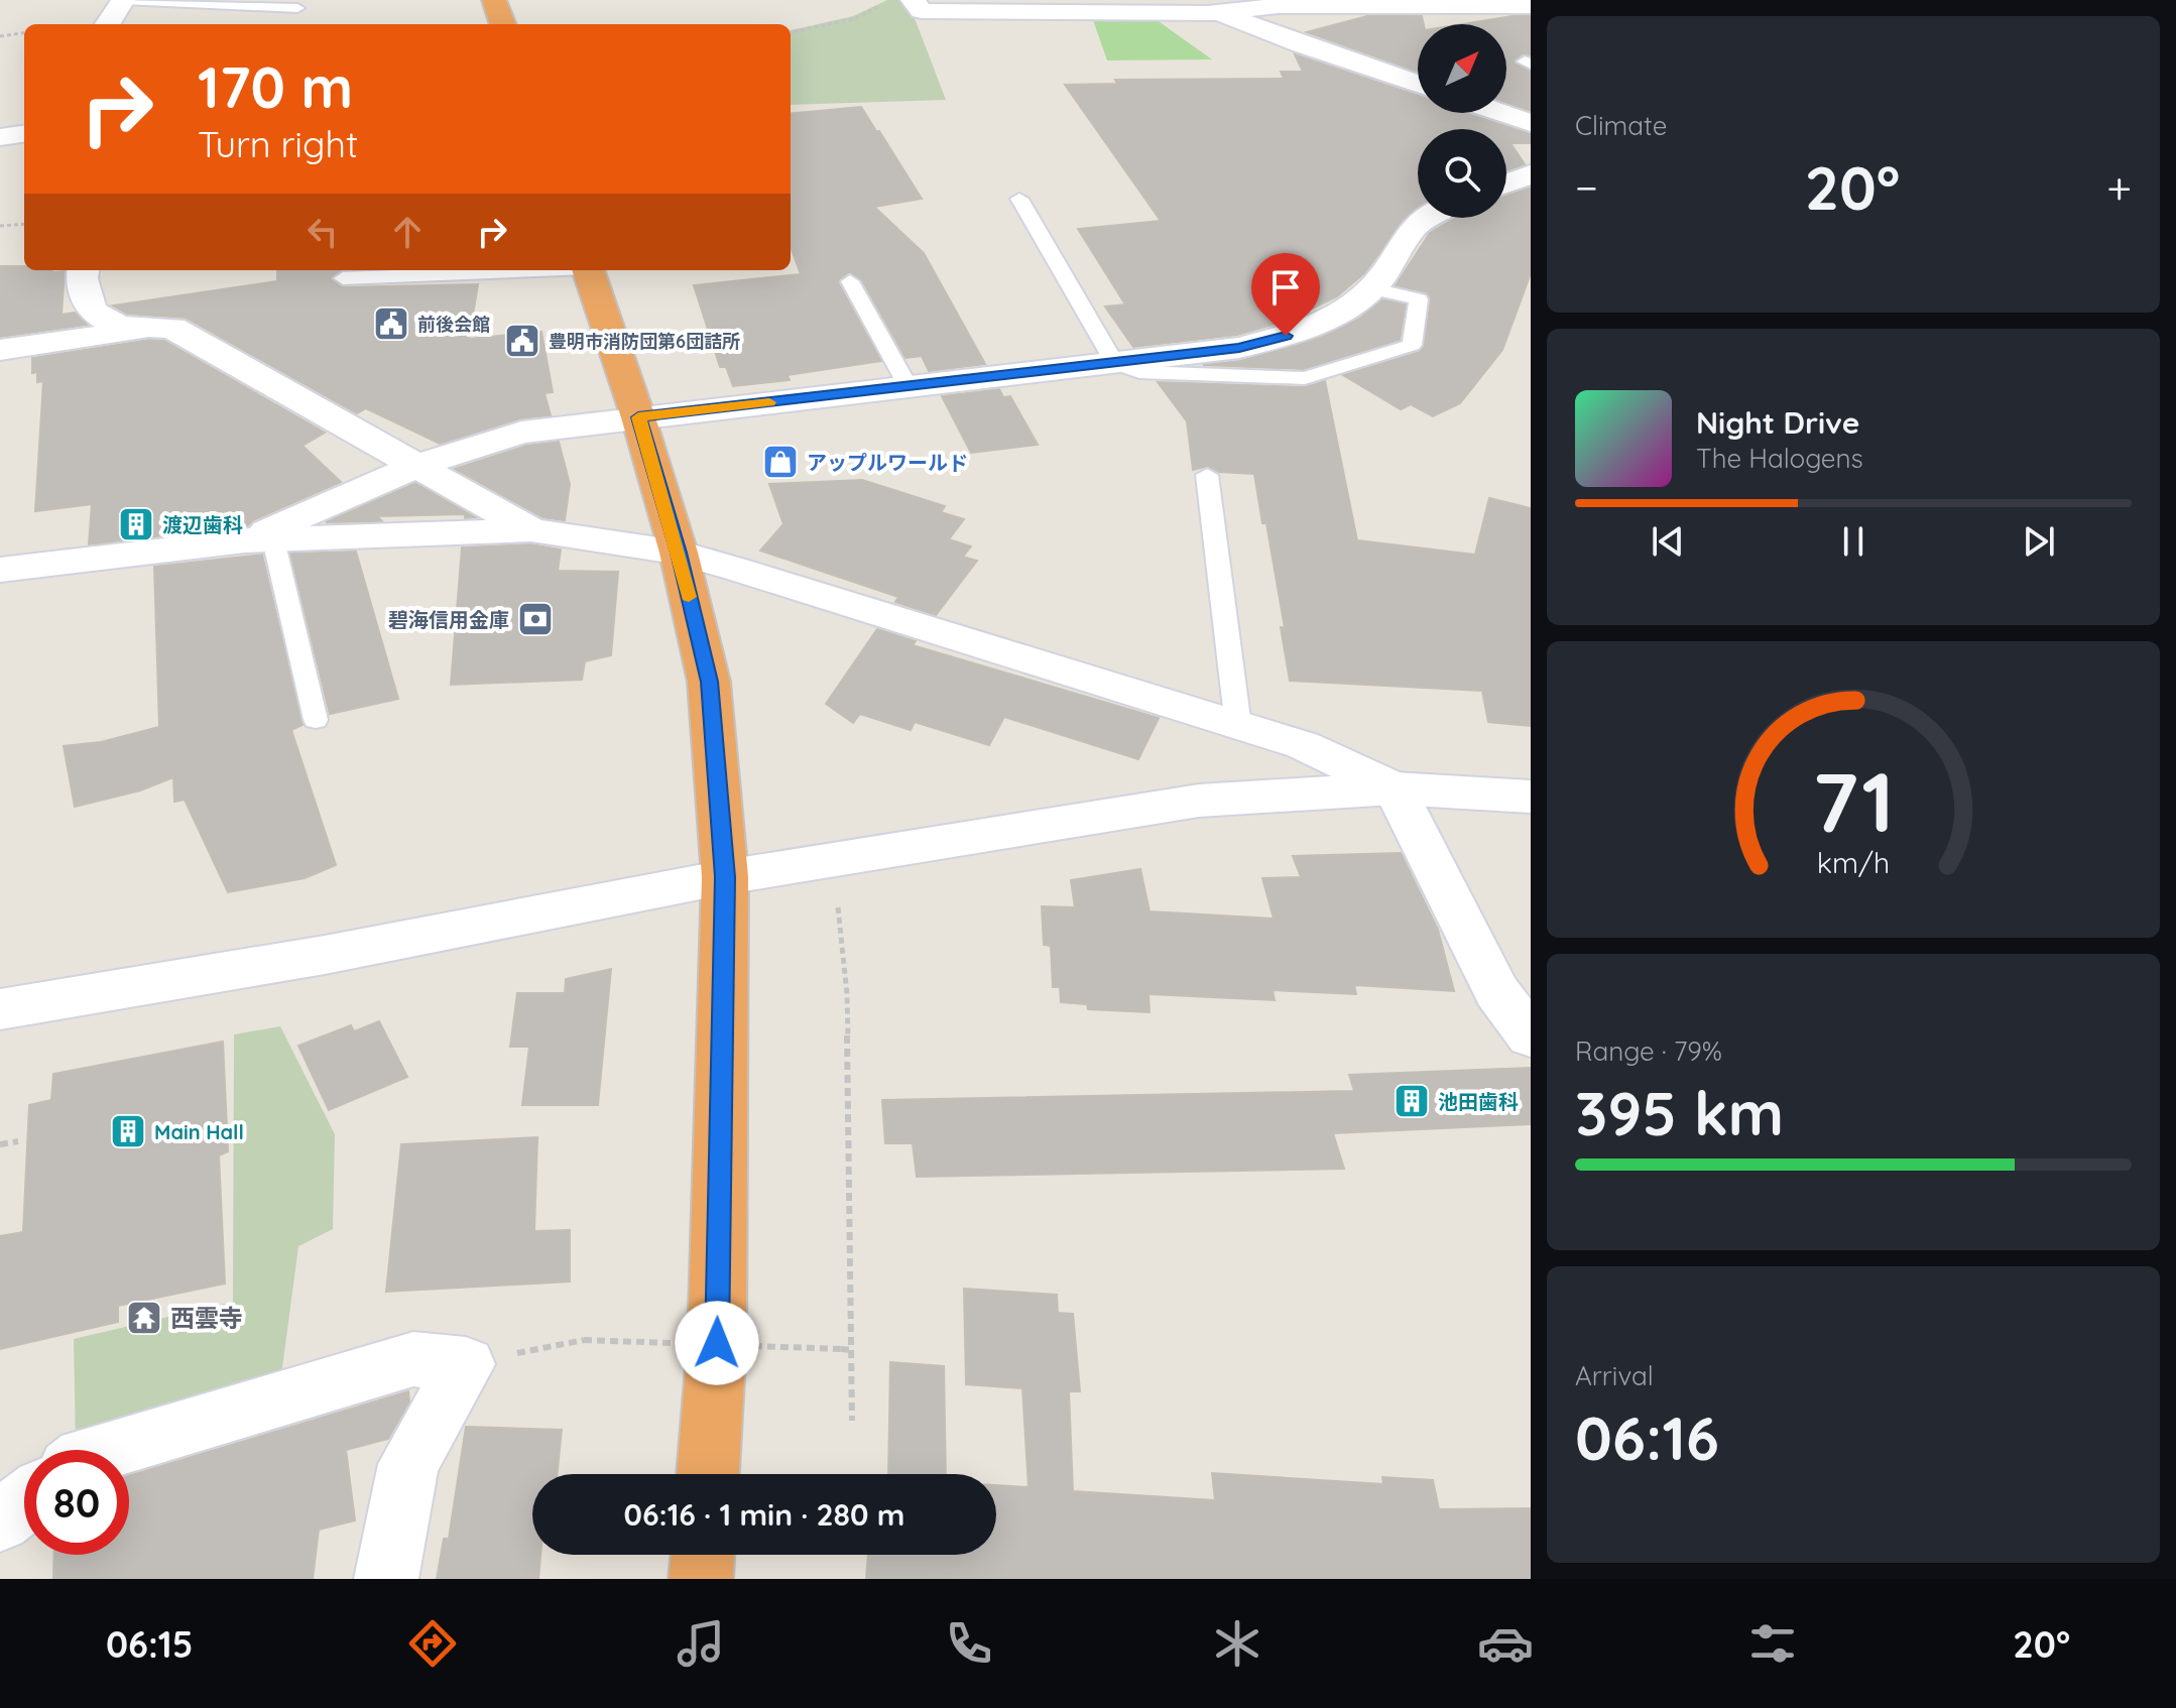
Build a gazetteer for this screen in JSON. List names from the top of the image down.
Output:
{
  "places": {
    "public building": ["前後会館", "豊明市消防団第6団詰所"],
    "shop": ["アップルワールド"],
    "building": ["渡辺歯科", "池田歯科", "Main Hall"],
    "bank": ["碧海信用金庫"],
    "temple": ["西雲寺"]
  },
  "north": "top right",
  "page": {
    "tile": [
      "Climate",
      ["Range · 79%", "395 km"],
      ["Arrival", "06:16"]
    ],
    "turn": ["170 m", "Turn right"],
    "heat": ["−", "20°", "+"],
    "song": ["Night Drive", "The Halogens"],
    "limit": "80",
    "trip": "06:16 · 1 min · 280 m",
    "tabs": ["06:15", "20°"],
    "gauge": ["71", "km/h"]
  }
}
